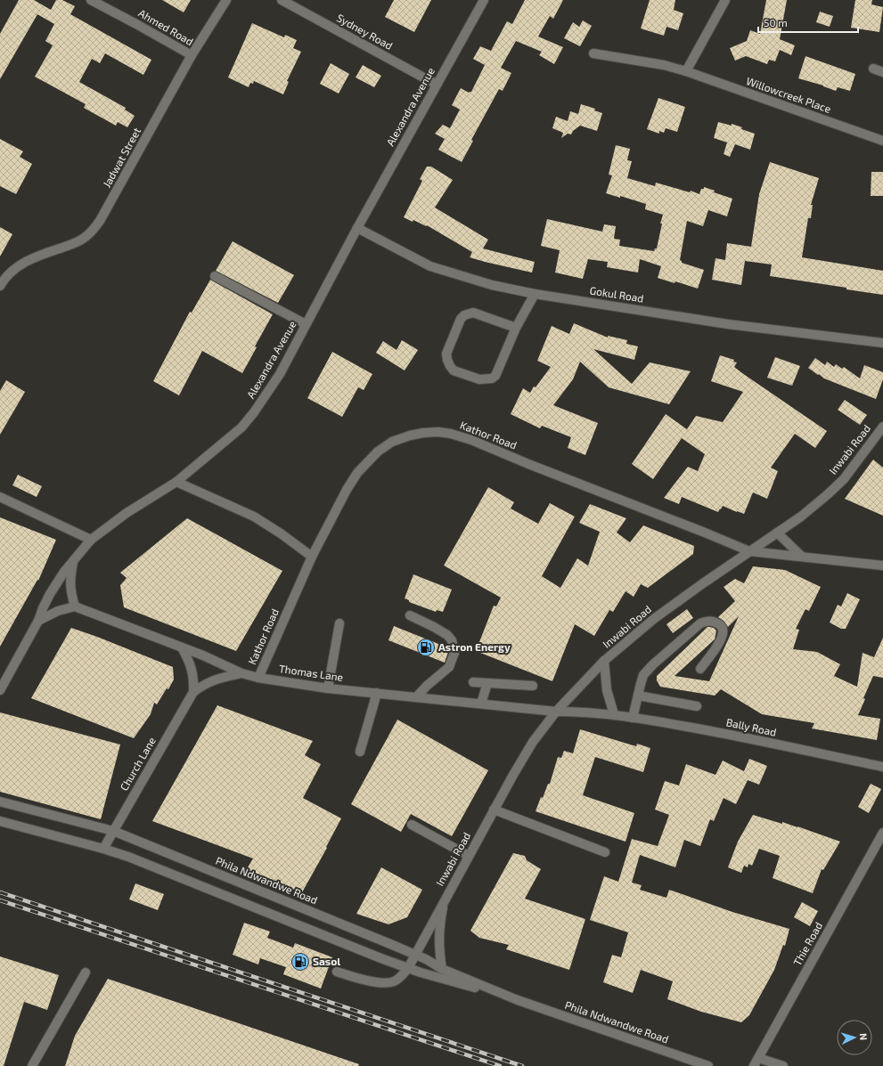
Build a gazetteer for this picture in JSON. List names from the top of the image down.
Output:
{
  "streets": {
    "street": [
      "Ahmed Road",
      "Sydney Road",
      "Willowcreek Place",
      "Alexandra Avenue",
      "Jadwat Street",
      "Gokul Road",
      "Kathor Road",
      "Inwabi Road",
      "Thomas Lane",
      "Bally Road",
      "Church Lane",
      "Phila Ndwandwe Road",
      "Thie Road"
    ]
  },
  "crossings": [
    ["Ahmed Road", "Jadwat Street"],
    ["Sydney Road", "Alexandra Avenue"],
    ["Alexandra Avenue", "Gokul Road"],
    ["Kathor Road", "Inwabi Road"],
    ["Kathor Road", "Thomas Lane"],
    ["Inwabi Road", "Thomas Lane"],
    ["Inwabi Road", "Bally Road"],
    ["Inwabi Road", "Phila Ndwandwe Road"],
    ["Thomas Lane", "Bally Road"],
    ["Thomas Lane", "Church Lane"],
    ["Church Lane", "Phila Ndwandwe Road"]
  ],
  "places": {
    "fuel station": ["Astron Energy", "Sasol"]
  },
  "scale_bar": "50 m",
  "north": "right"
}
